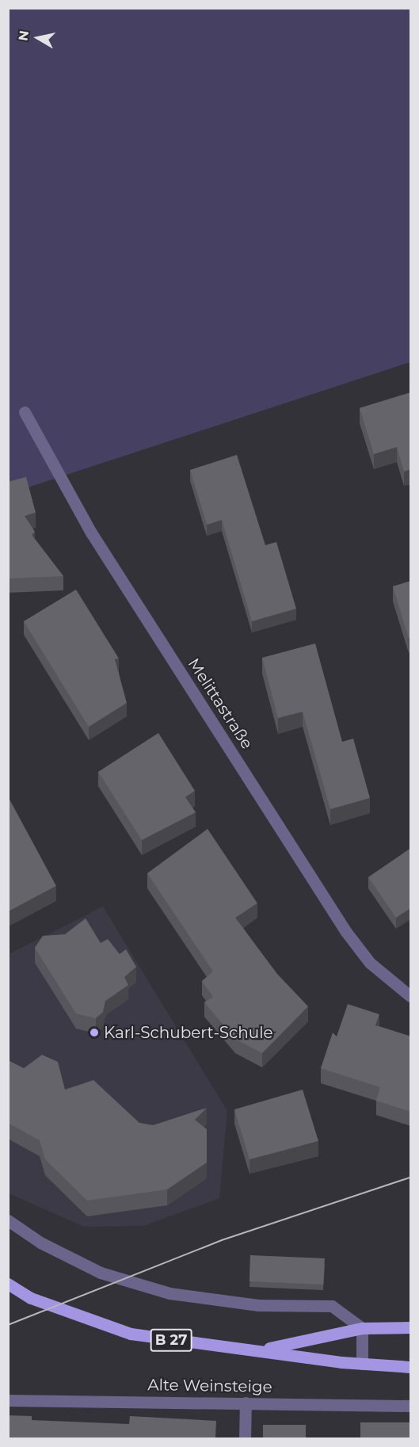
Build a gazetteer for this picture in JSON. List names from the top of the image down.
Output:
{
  "streets": {
    "main road": ["B 27"],
    "street": ["Melittastraße", "Alte Weinsteige"]
  },
  "places": ["Karl-Schubert-Schule"],
  "north": "left"
}
